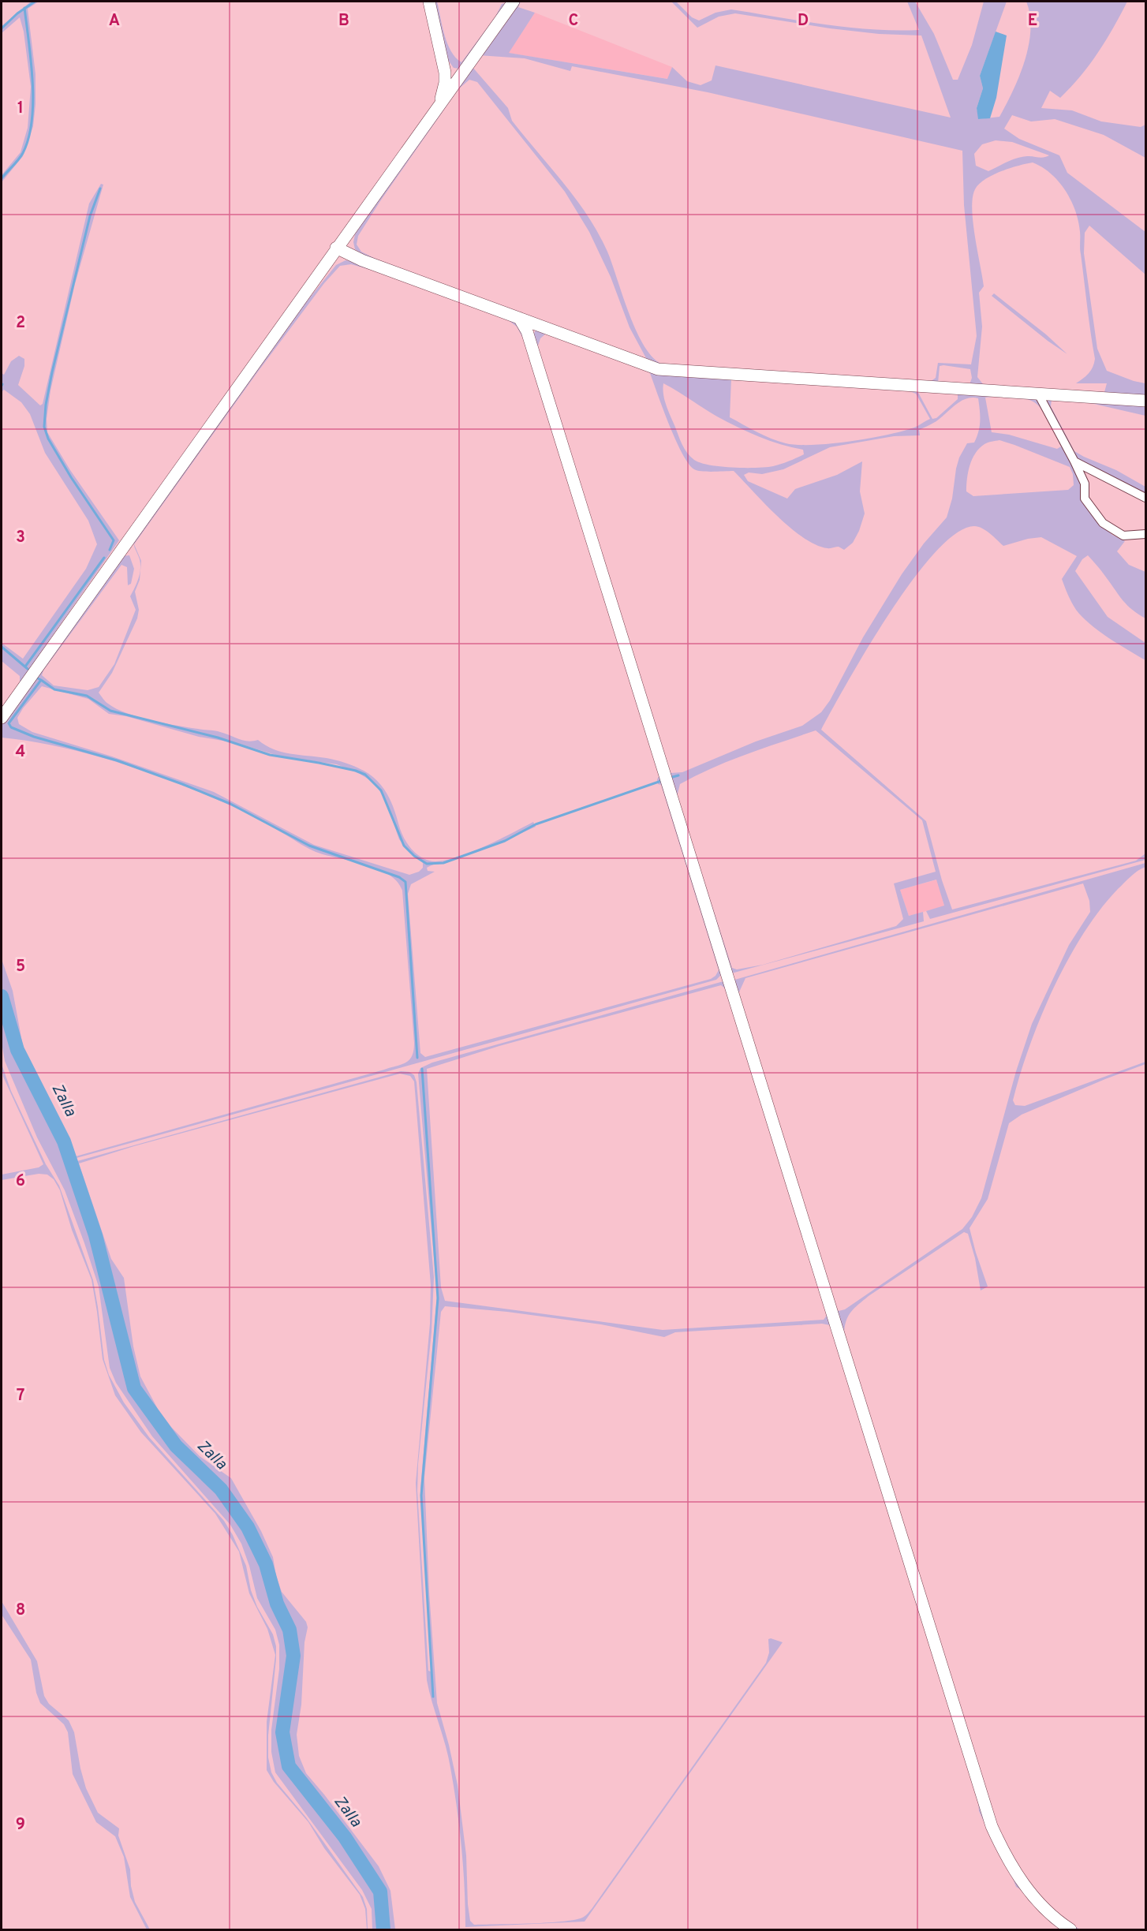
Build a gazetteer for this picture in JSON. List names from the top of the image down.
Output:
{
  "water": ["Zalla"],
  "grid": {
    "columns": [
      "A",
      "B",
      "C",
      "D",
      "E"
    ],
    "rows": [
      "1",
      "2",
      "3",
      "4",
      "5",
      "6",
      "7",
      "8",
      "9"
    ]
  }
}
